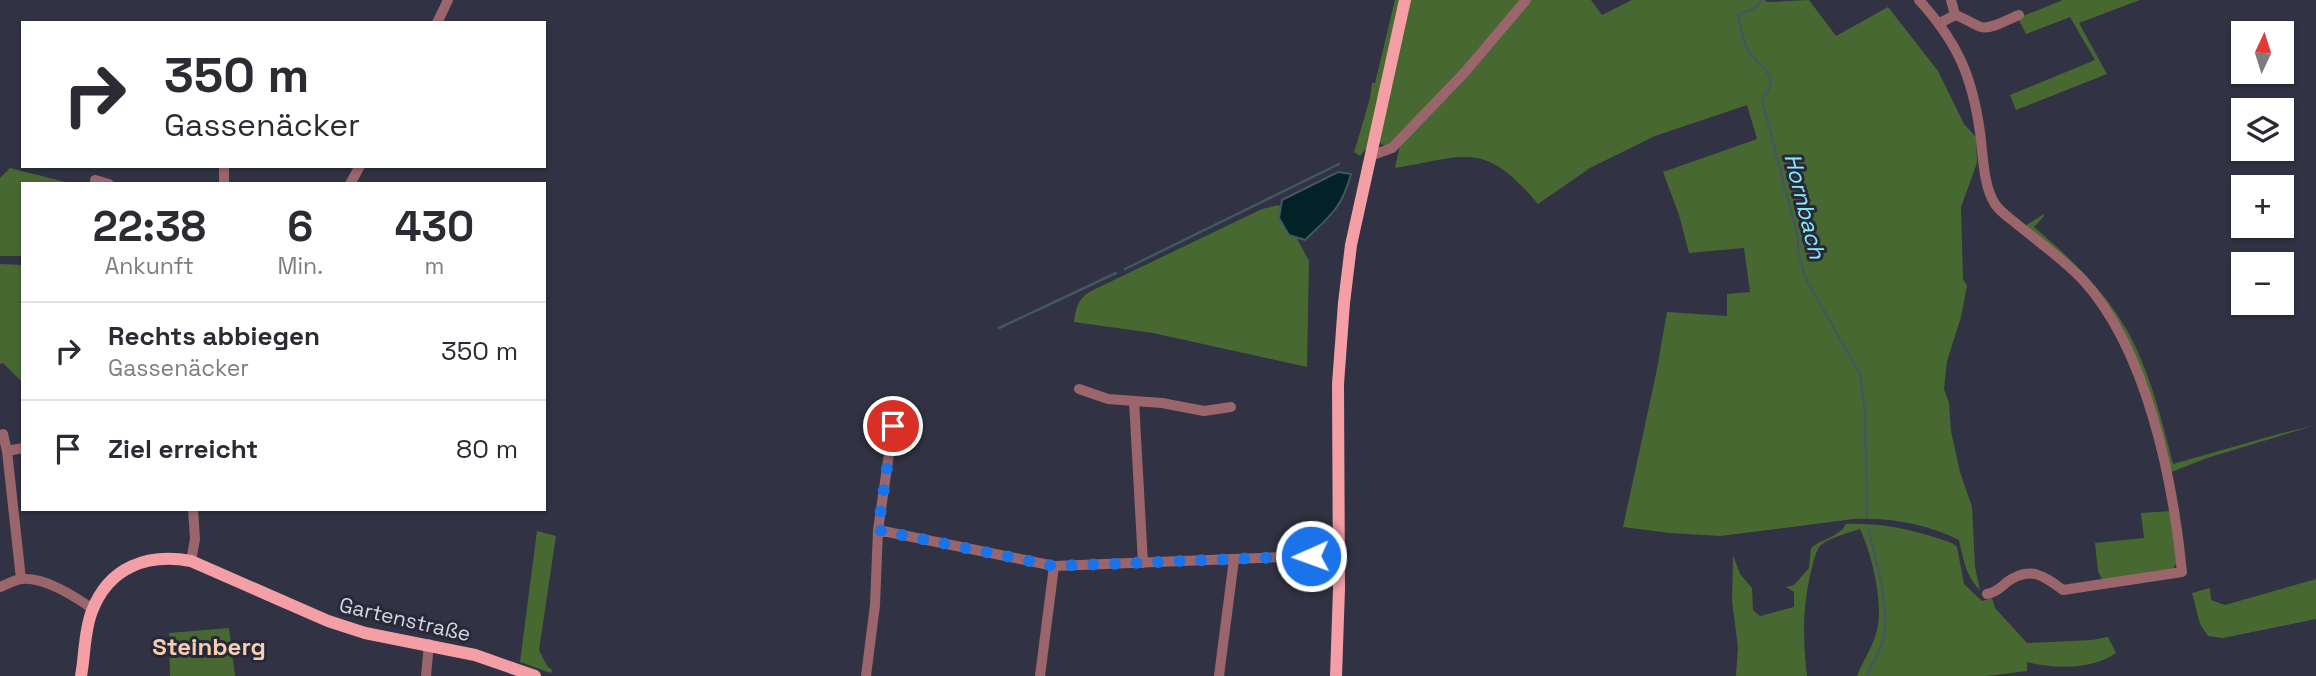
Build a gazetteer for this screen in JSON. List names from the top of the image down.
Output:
{
  "streets": {
    "main road": ["Gartenstraße"]
  },
  "districts": ["Steinberg"],
  "water": ["Hornbach"],
  "north": "top",
  "page": {
    "map_buttons": ["+", "−"],
    "turn": ["350 m", "Gassenäcker"],
    "eta": [
      "22:38",
      "Ankunft",
      "6",
      "Min.",
      "430",
      "m"
    ],
    "list": [
      {
        "name": "Rechts abbiegen",
        "note": "Gassenäcker",
        "value": "350 m"
      },
      {
        "name": "Ziel erreicht",
        "value": "80 m"
      }
    ]
  }
}
